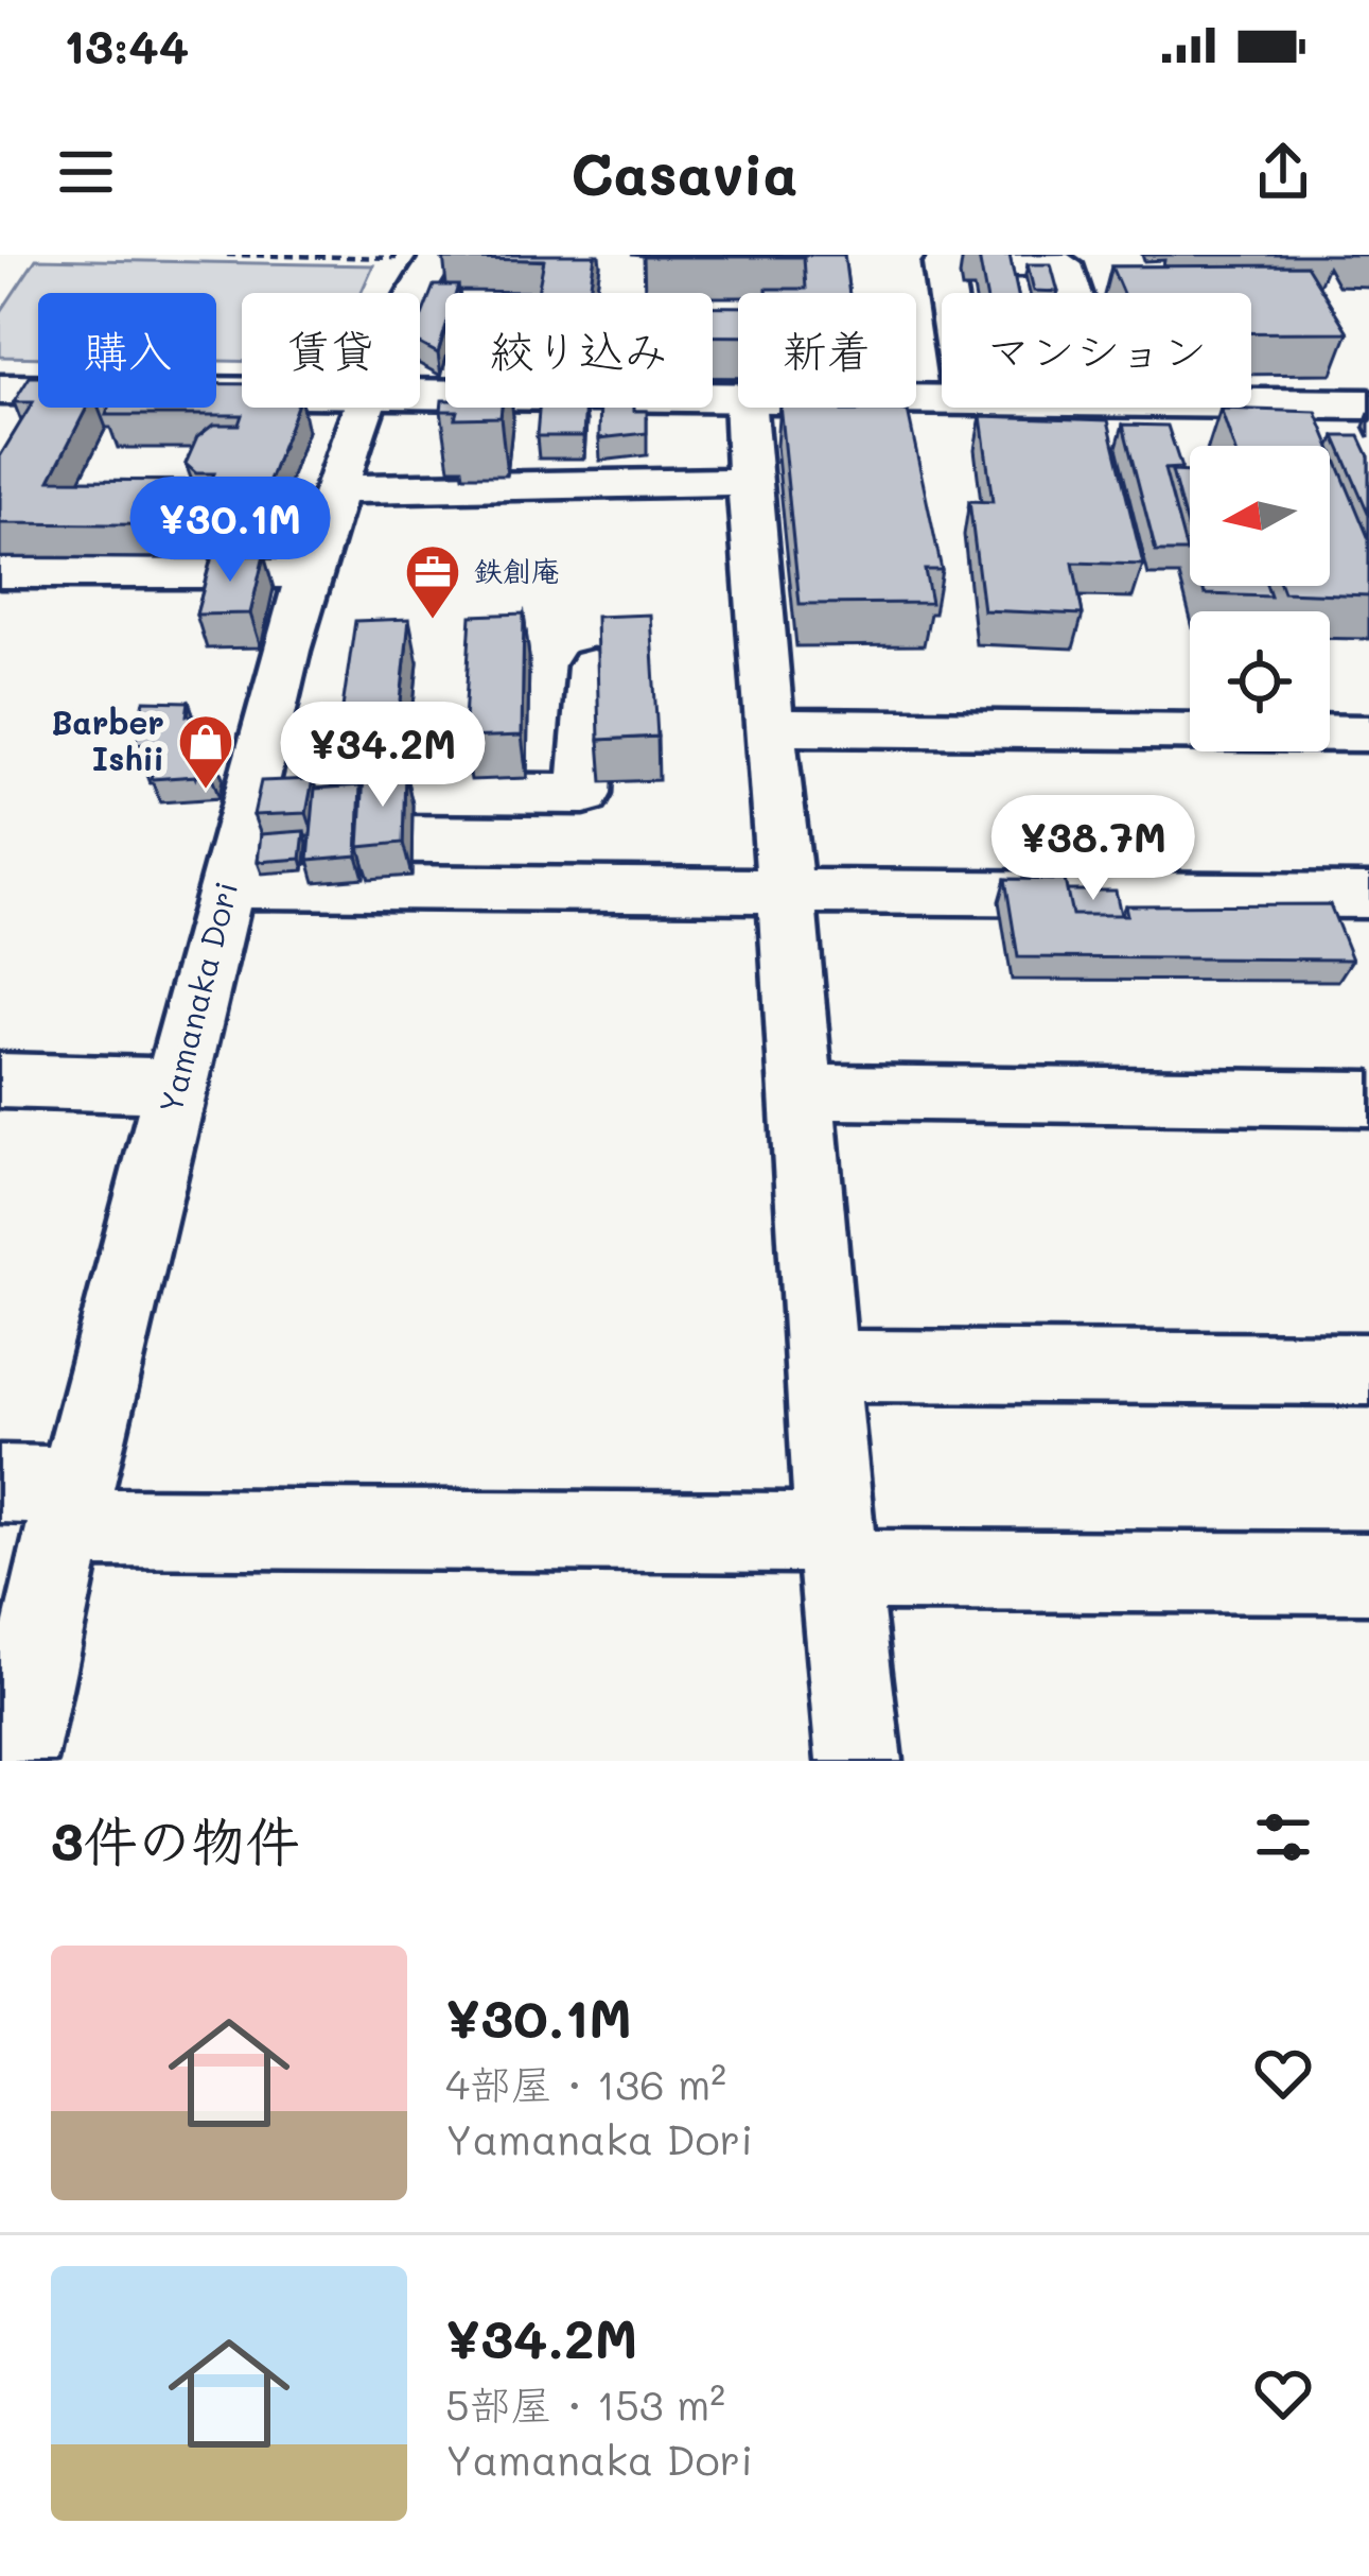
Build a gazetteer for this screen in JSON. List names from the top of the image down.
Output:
{
  "streets": {
    "street": ["Yamanaka Dori"]
  },
  "places": {
    "office": ["鉄創庵"],
    "shop": ["Barber Ishii"]
  },
  "north": "left",
  "page": {
    "status": "13:44",
    "header": "Casavia",
    "chip": [
      "購入",
      "賃貸",
      "絞り込み",
      "新着",
      "マンション"
    ],
    "price": ["¥30.1M", "¥34.2M", "¥38.7M"],
    "heading": "3件の物件",
    "list": [
      {
        "name": "¥30.1M",
        "note": "4部屋 · 136 m² · Yamanaka Dori"
      },
      {
        "name": "¥34.2M",
        "note": "5部屋 · 153 m² · Yamanaka Dori"
      }
    ]
  }
}
